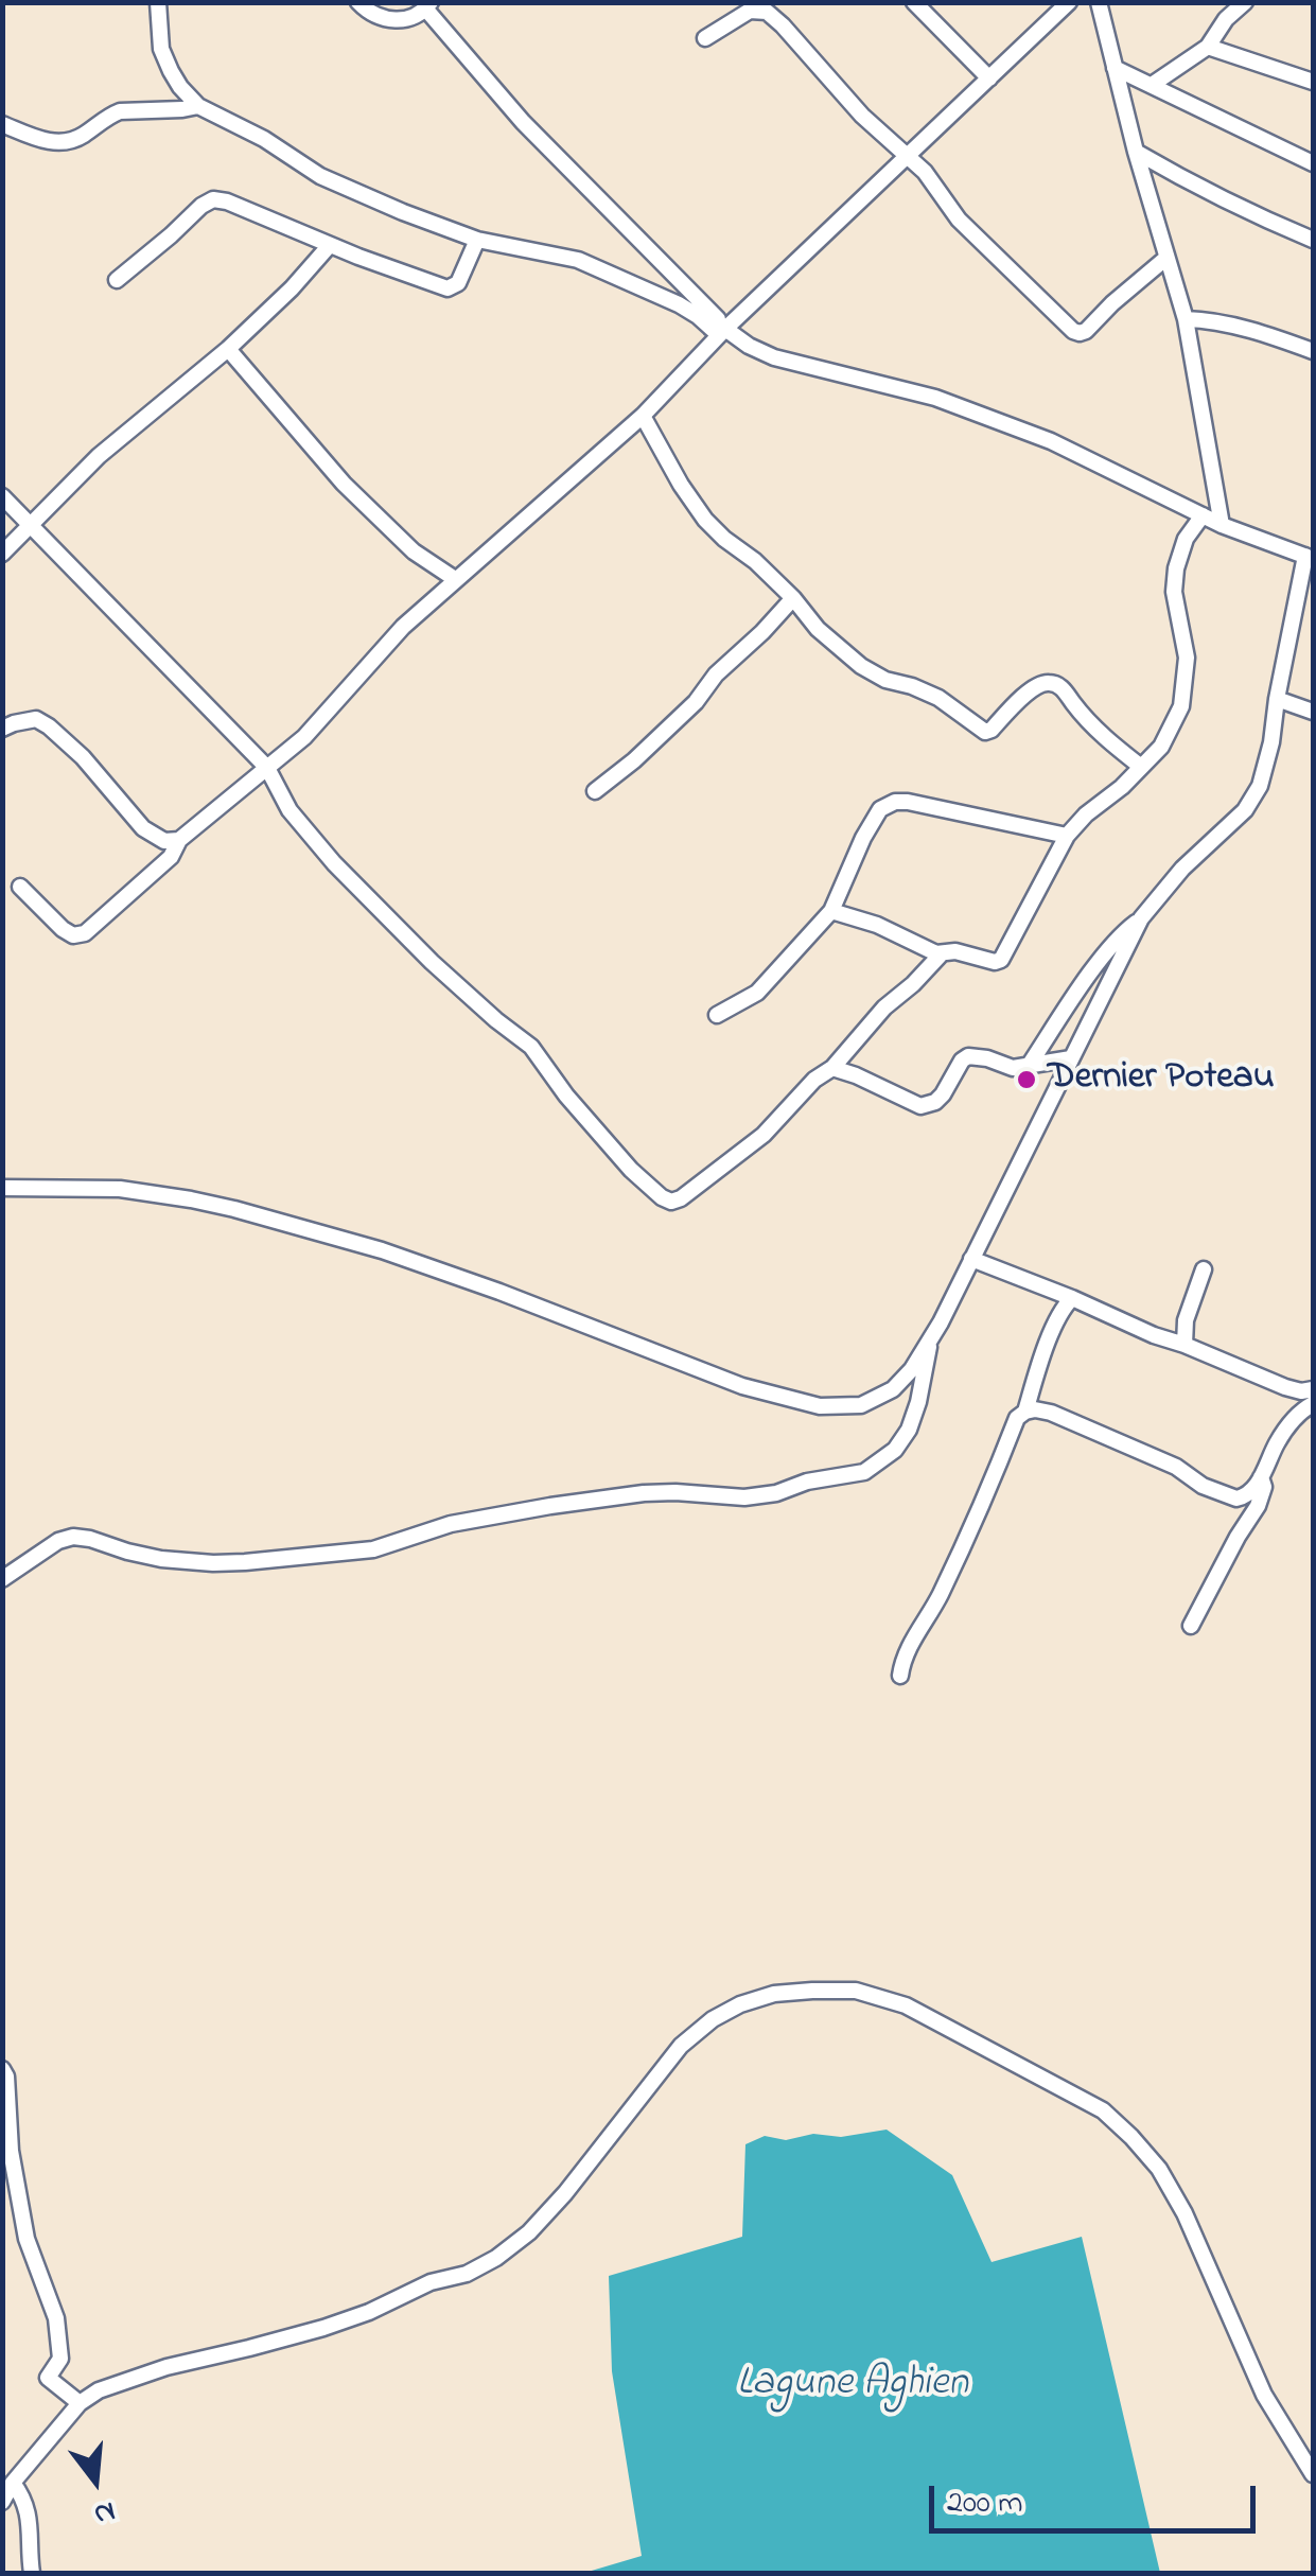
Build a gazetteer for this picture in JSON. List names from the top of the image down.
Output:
{
  "water": ["Lagune Aghien"],
  "places": ["Dernier Poteau"],
  "scale_bar": "200 m",
  "north": "bottom"
}
